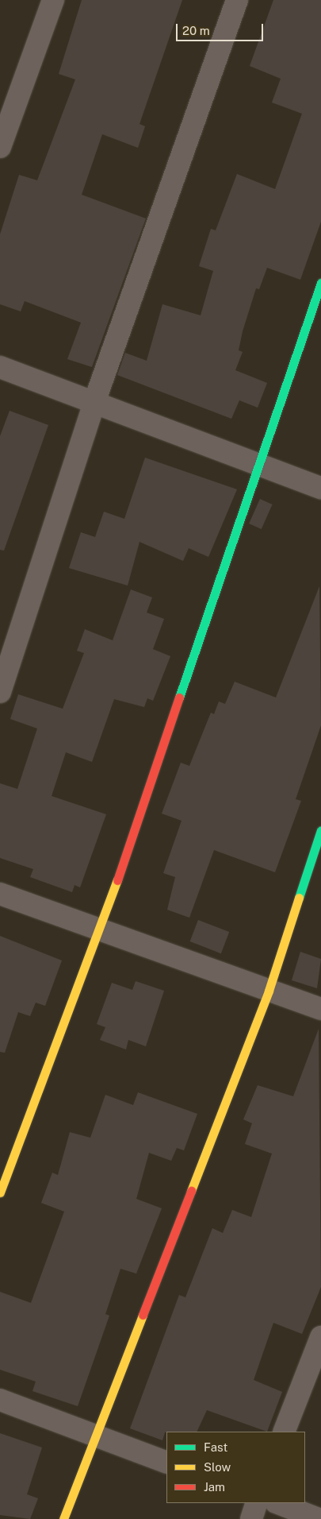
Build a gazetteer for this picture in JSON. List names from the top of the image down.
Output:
{
  "legend": ["Fast", "Slow", "Jam"],
  "scale_bar": "20 m"
}
